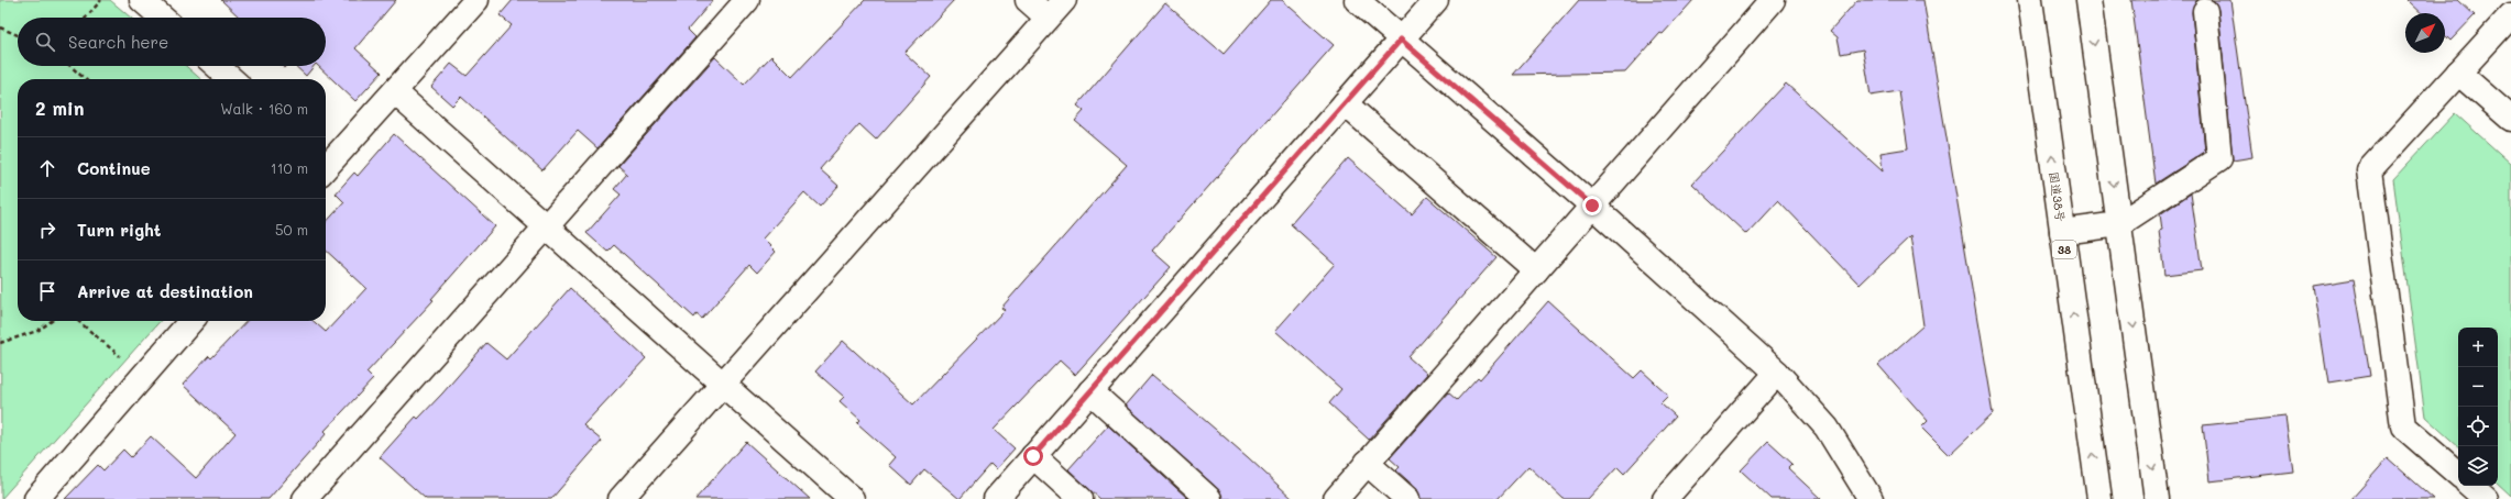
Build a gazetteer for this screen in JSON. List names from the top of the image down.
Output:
{
  "streets": {
    "main road": ["国道38号", "38"]
  },
  "north": "top right",
  "page": {
    "search": "Search here",
    "heading": ["2 min", "Walk · 160 m"],
    "list": [
      ["Continue", "110 m"],
      ["Turn right", "50 m"],
      "Arrive at destination"
    ],
    "map_buttons": ["+", "−"]
  }
}
